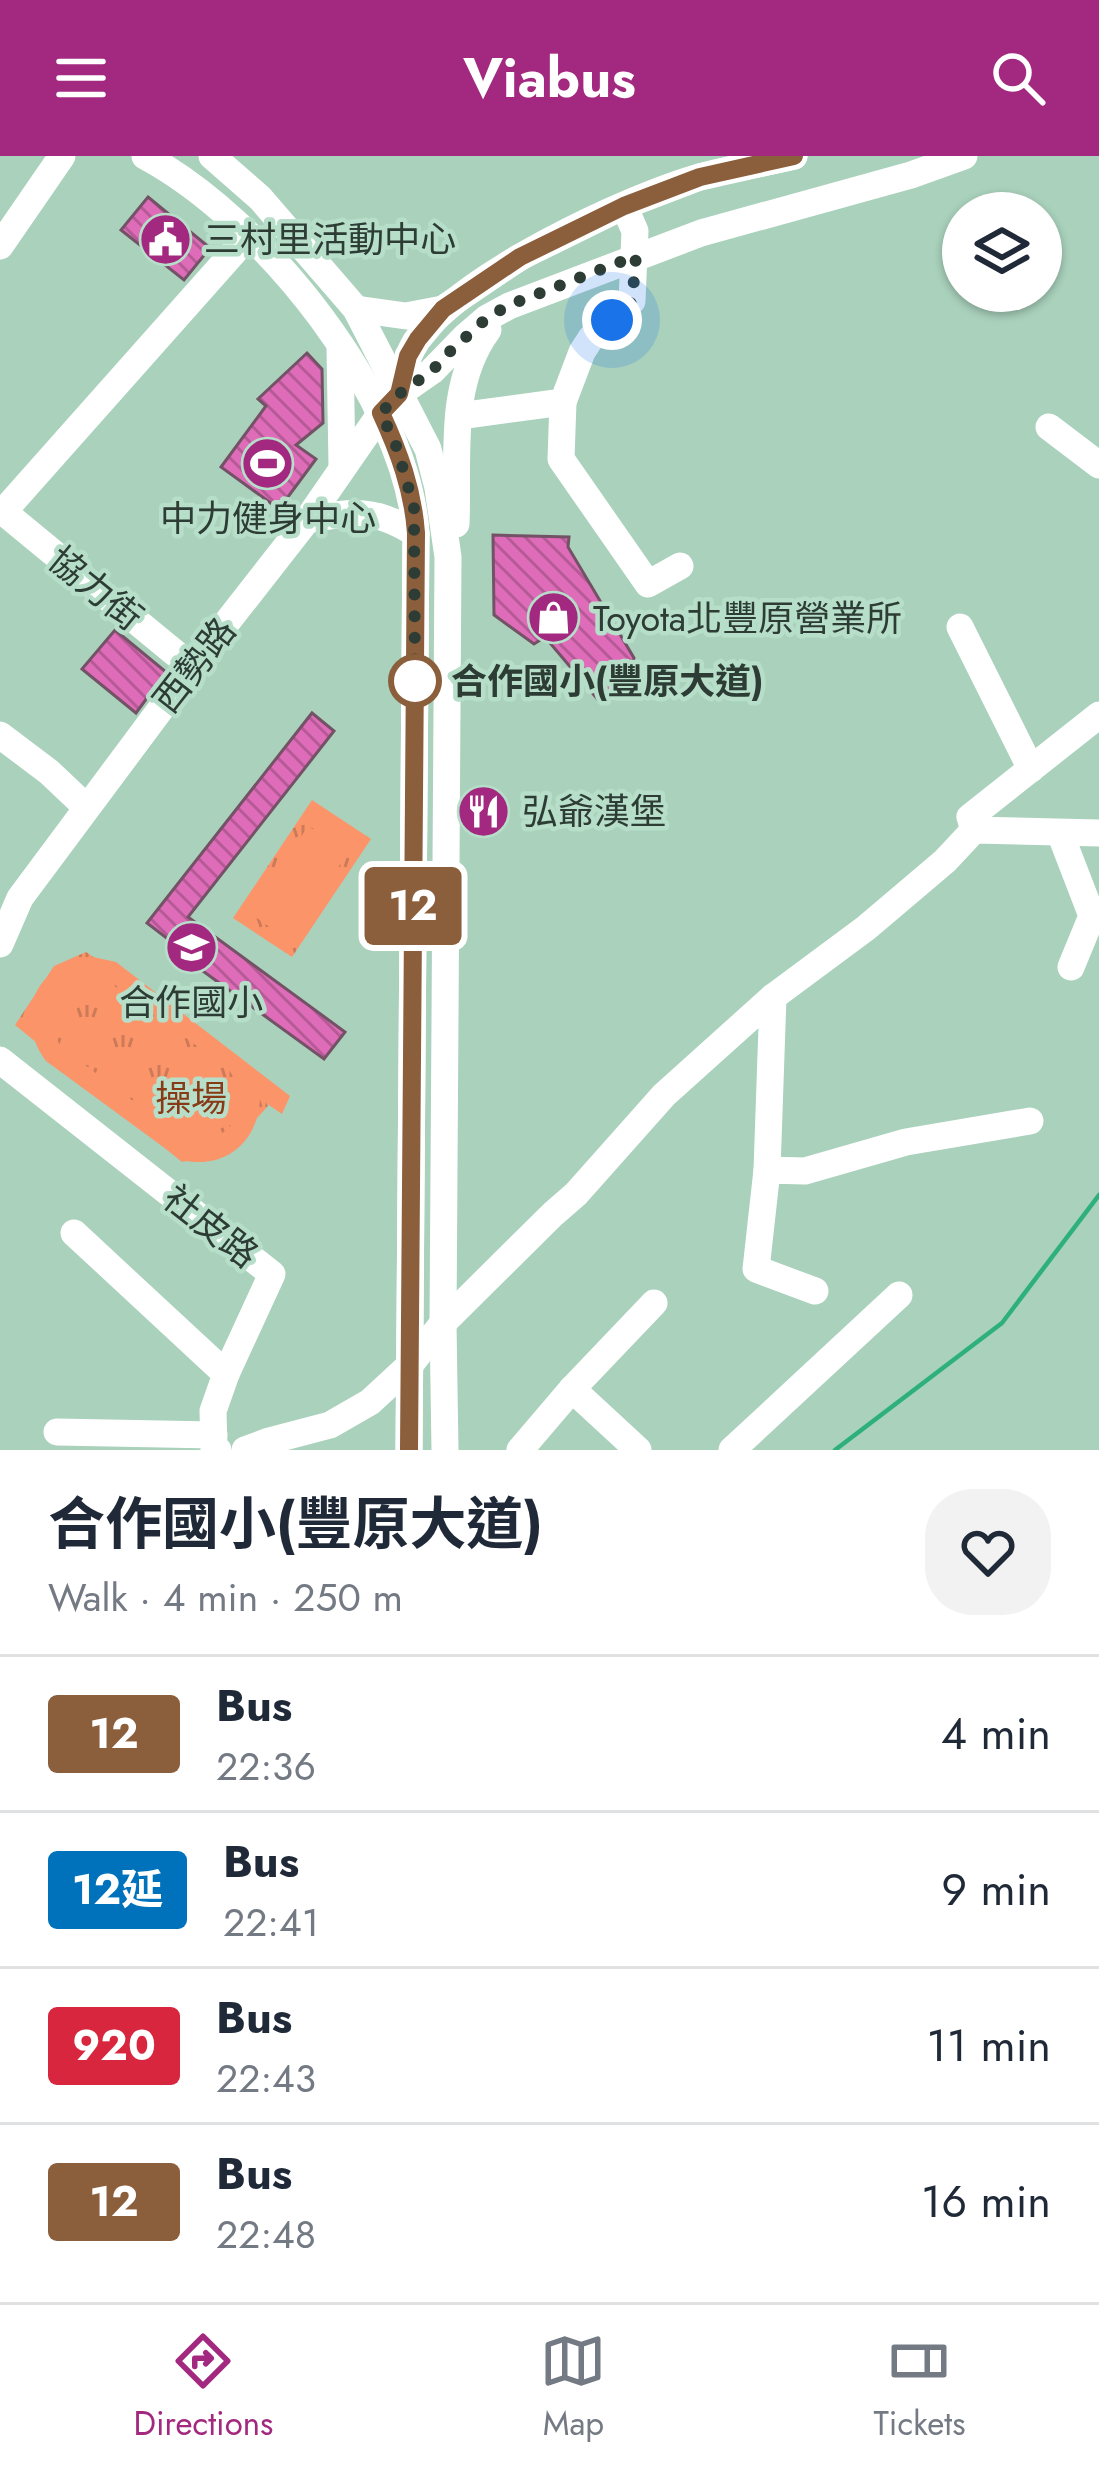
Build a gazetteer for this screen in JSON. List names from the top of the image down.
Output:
{
  "streets": {
    "street": ["協力街", "西勢路", "社皮路"]
  },
  "crossings": [
    ["協力街", "西勢路"]
  ],
  "parks": ["操場"],
  "places": {
    "public building": ["三村里活動中心"],
    "sports": ["中力健身中心"],
    "shop": ["Toyota北豐原營業所"],
    "other": ["合作國小(豐原大道)"],
    "restaurant": ["弘爺漢堡"],
    "school or university": ["合作國小"]
  },
  "lines": ["bus line 12"],
  "page": {
    "header": "Viabus",
    "on_map": "12",
    "heading": ["合作國小(豐原大道)", "Walk · 4 min · 250 m"],
    "list": [
      {
        "mark": "12",
        "name": "Bus",
        "note": "22:36",
        "value": "4 min"
      },
      {
        "mark": "12延",
        "name": "Bus",
        "note": "22:41",
        "value": "9 min"
      },
      {
        "mark": "920",
        "name": "Bus",
        "note": "22:43",
        "value": "11 min"
      },
      {
        "mark": "12",
        "name": "Bus",
        "note": "22:48",
        "value": "16 min"
      }
    ],
    "tabs": ["Directions", "Map", "Tickets"]
  }
}
